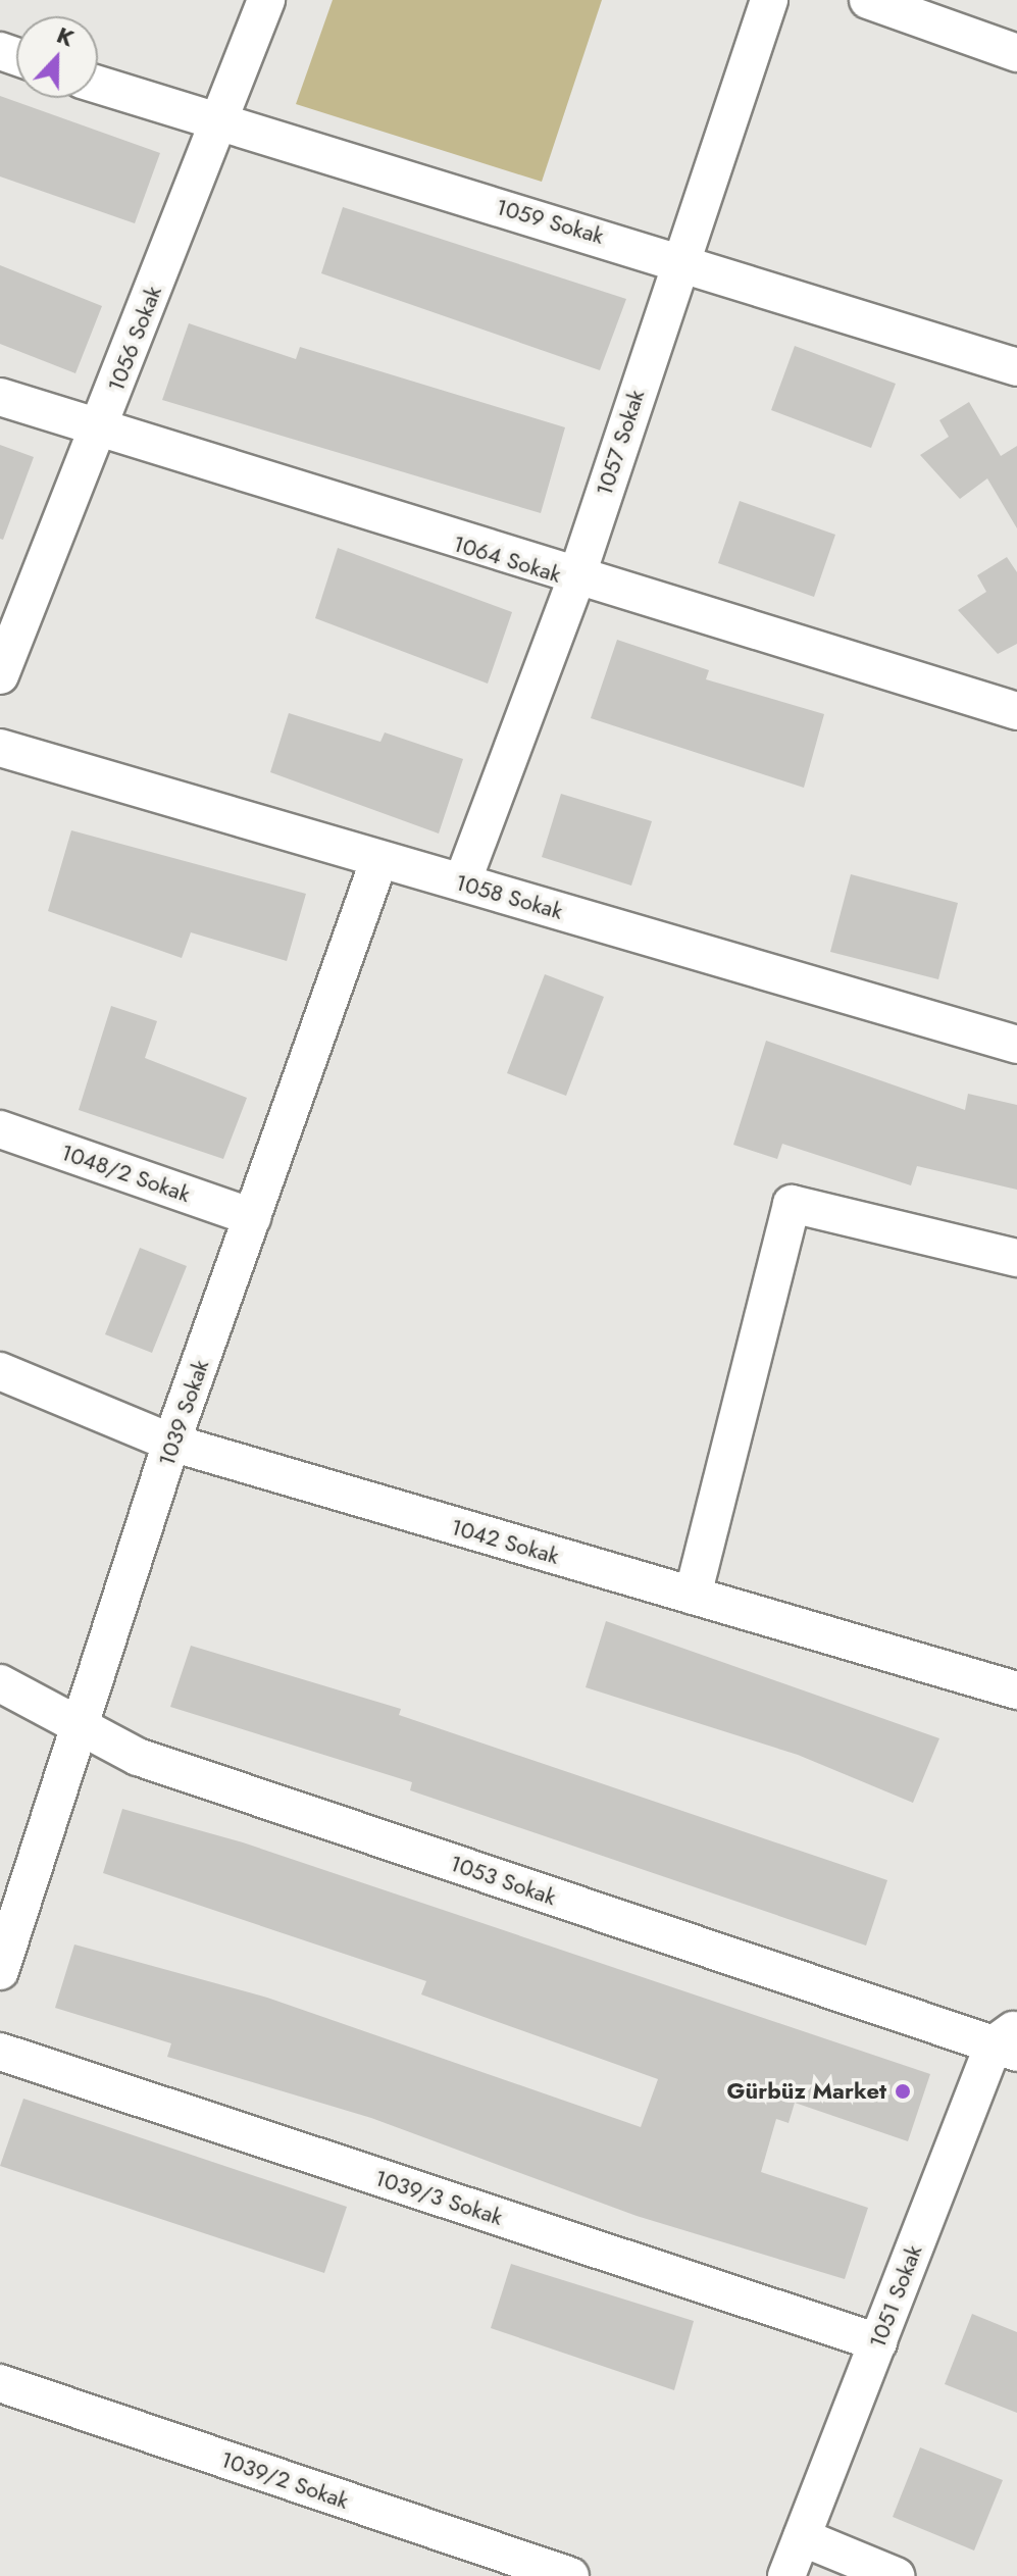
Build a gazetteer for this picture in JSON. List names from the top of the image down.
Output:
{
  "streets": {
    "street": [
      "1059 Sokak",
      "1056 Sokak",
      "1057 Sokak",
      "1064 Sokak",
      "1058 Sokak",
      "1048/2 Sokak",
      "1039 Sokak",
      "1042 Sokak",
      "1053 Sokak",
      "1039/3 Sokak",
      "1051 Sokak",
      "1039/2 Sokak"
    ]
  },
  "crossings": [
    ["1059 Sokak", "1056 Sokak"],
    ["1059 Sokak", "1057 Sokak"],
    ["1056 Sokak", "1064 Sokak"],
    ["1057 Sokak", "1064 Sokak"],
    ["1057 Sokak", "1058 Sokak"],
    ["1058 Sokak", "1039 Sokak"],
    ["1048/2 Sokak", "1039 Sokak"],
    ["1039 Sokak", "1042 Sokak"],
    ["1039 Sokak", "1053 Sokak"],
    ["1053 Sokak", "1051 Sokak"],
    ["1039/3 Sokak", "1051 Sokak"]
  ],
  "places": ["Gürbüz Market"],
  "north": "top"
}
